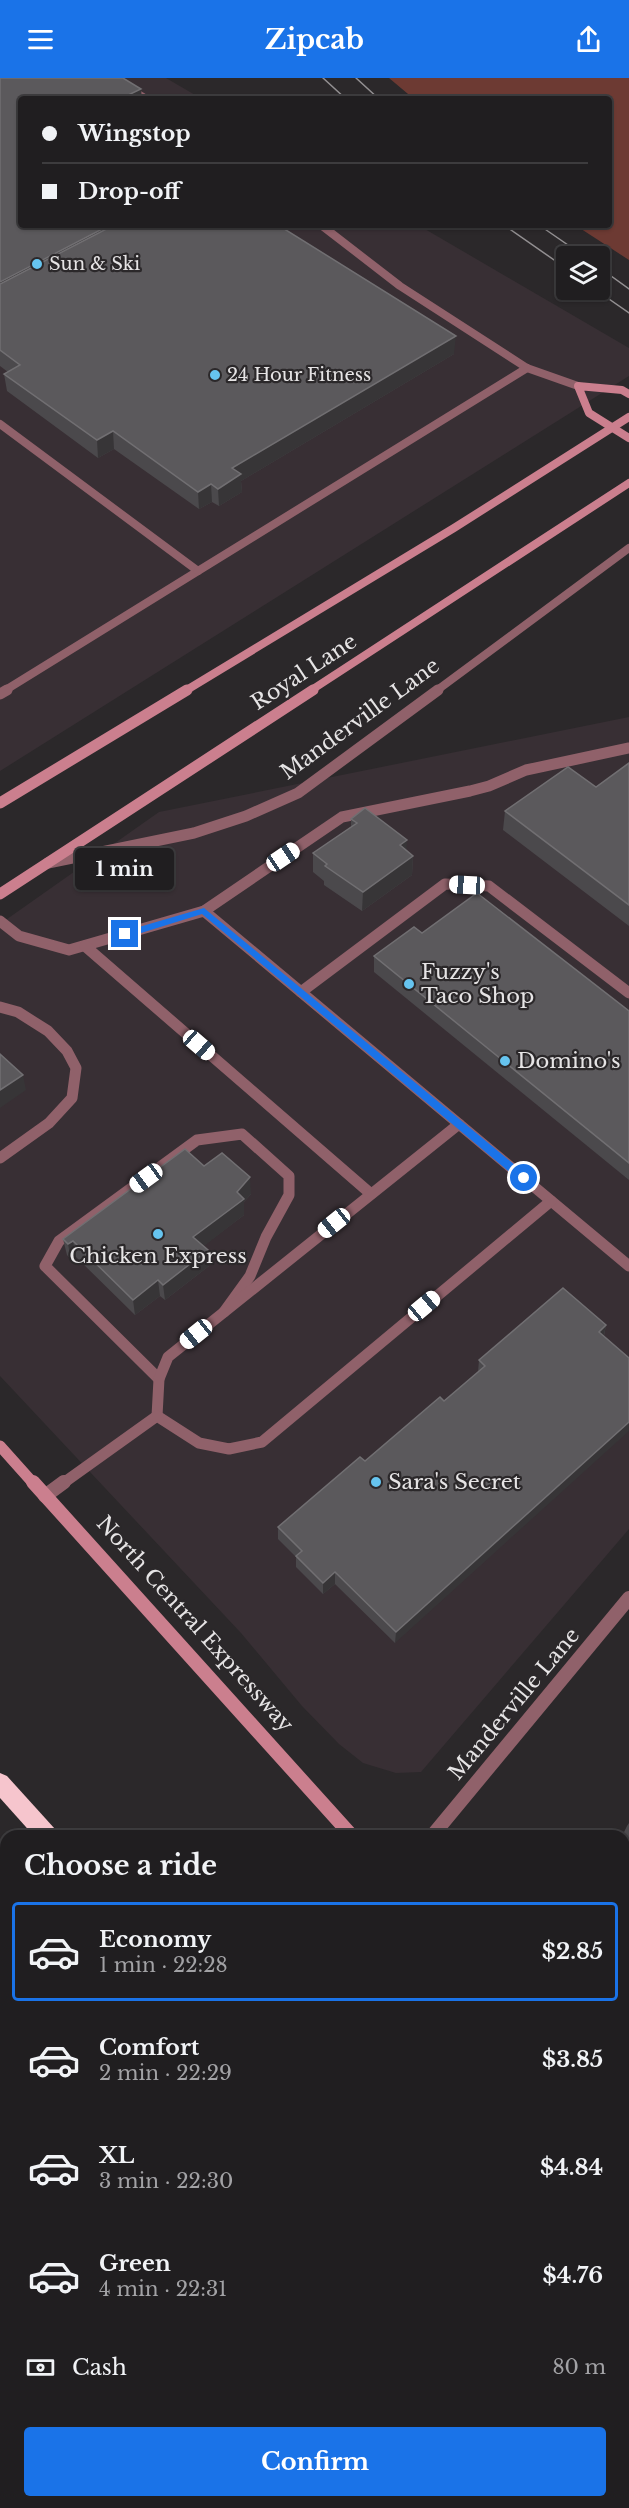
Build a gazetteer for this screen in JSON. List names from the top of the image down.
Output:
{
  "streets": {
    "main road": ["Royal Lane", "North Central Expressway"],
    "street": ["Manderville Lane"]
  },
  "crossings": [
    ["Royal Lane", "Manderville Lane"]
  ],
  "places": [
    "Sun & Ski",
    "24 Hour Fitness",
    "Fuzzy's Taco Shop",
    "Domino's",
    "Chicken Express",
    "Sara's Secret"
  ],
  "page": {
    "header": "Zipcab",
    "banner": ["Wingstop", "Drop-off"],
    "bubble": "1 min",
    "heading": "Choose a ride",
    "list": [
      {
        "name": "Economy",
        "note": "1 min · 22:28",
        "value": "$2.85"
      },
      {
        "name": "Comfort",
        "note": "2 min · 22:29",
        "value": "$3.85"
      },
      {
        "name": "XL",
        "note": "3 min · 22:30",
        "value": "$4.84"
      },
      {
        "name": "Green",
        "note": "4 min · 22:31",
        "value": "$4.76"
      }
    ],
    "pay": ["Cash", "80 m"],
    "buttons": "Confirm"
  }
}
